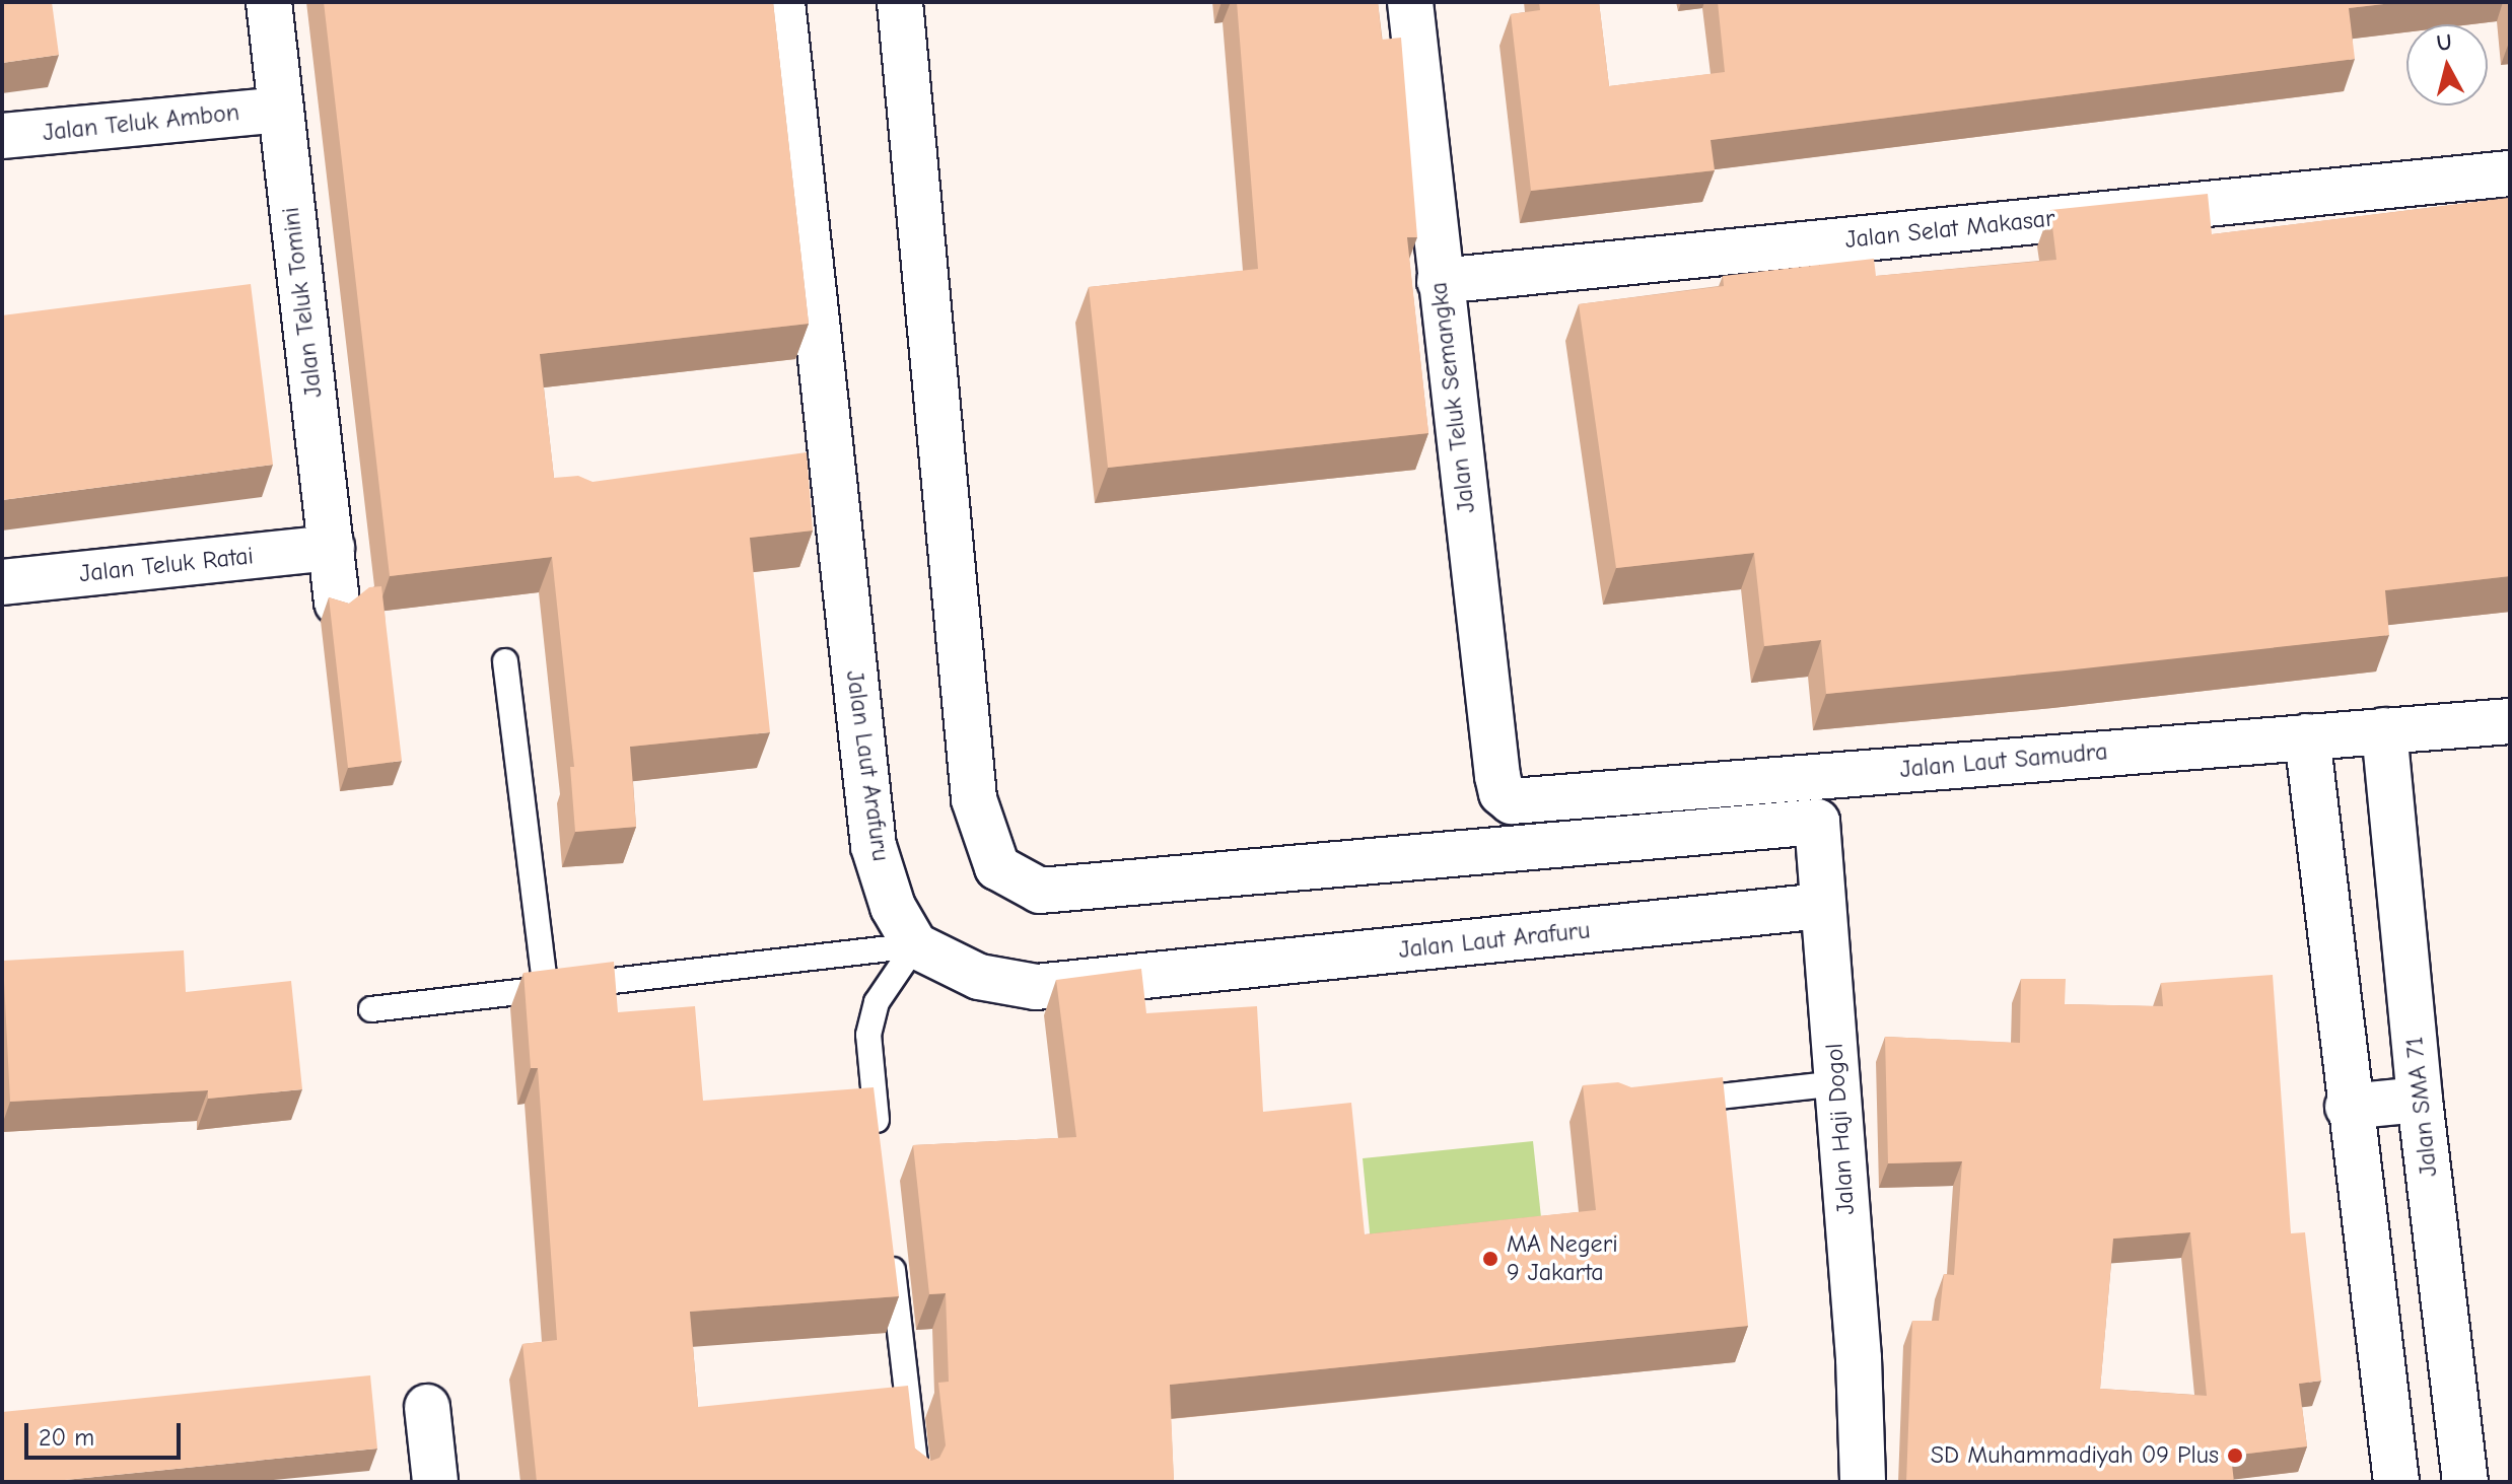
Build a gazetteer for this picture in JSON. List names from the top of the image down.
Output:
{
  "streets": {
    "street": [
      "Jalan Teluk Ambon",
      "Jalan Selat Makasar",
      "Jalan Teluk Tomini",
      "Jalan Teluk Semangka",
      "Jalan Teluk Ratai",
      "Jalan Laut Samudra",
      "Jalan Laut Arafuru",
      "Jalan SMA 71",
      "Jalan Haji Dogol"
    ]
  },
  "crossings": [
    ["Jalan Teluk Ambon", "Jalan Teluk Tomini"],
    ["Jalan Selat Makasar", "Jalan Teluk Semangka"],
    ["Jalan Teluk Tomini", "Jalan Teluk Ratai"],
    ["Jalan Teluk Semangka", "Jalan Laut Samudra"],
    ["Jalan Laut Samudra", "Jalan SMA 71"],
    ["Jalan Laut Samudra", "Jalan Haji Dogol"],
    ["Jalan Laut Arafuru", "Jalan Haji Dogol"]
  ],
  "places": ["MA Negeri 9 Jakarta", "SD Muhammadiyah 09 Plus"],
  "scale_bar": "20 m",
  "north": "top"
}
